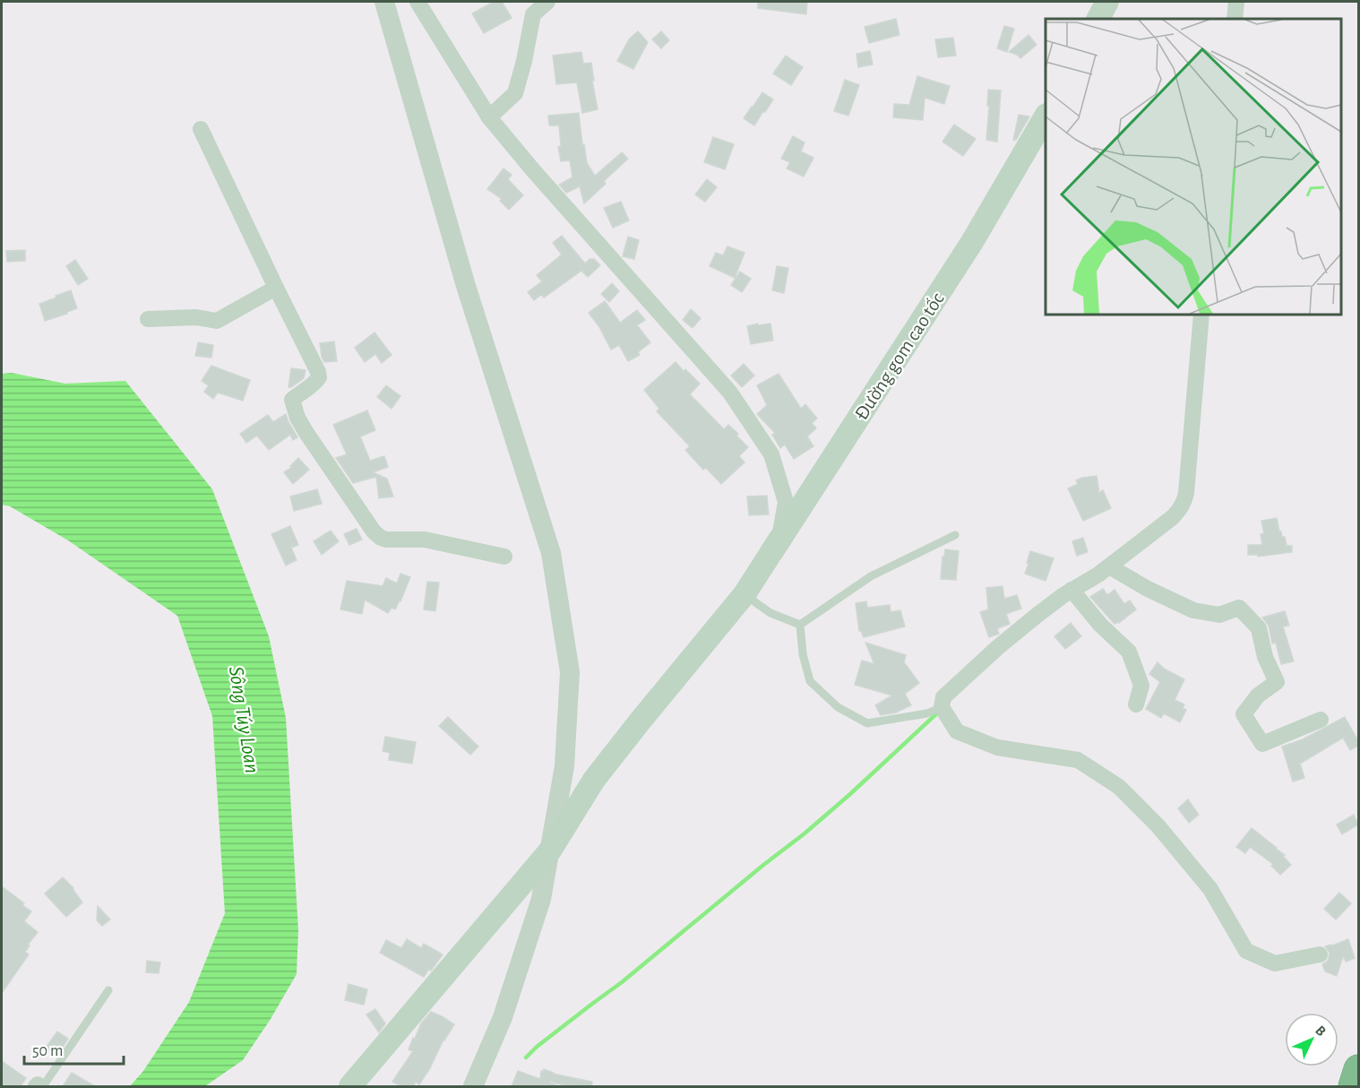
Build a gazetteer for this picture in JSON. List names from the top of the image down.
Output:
{
  "streets": {
    "main road": ["Đường gom cao tốc"]
  },
  "water": ["Sông Túy Loan"],
  "scale_bar": "50 m",
  "north": "top right"
}
